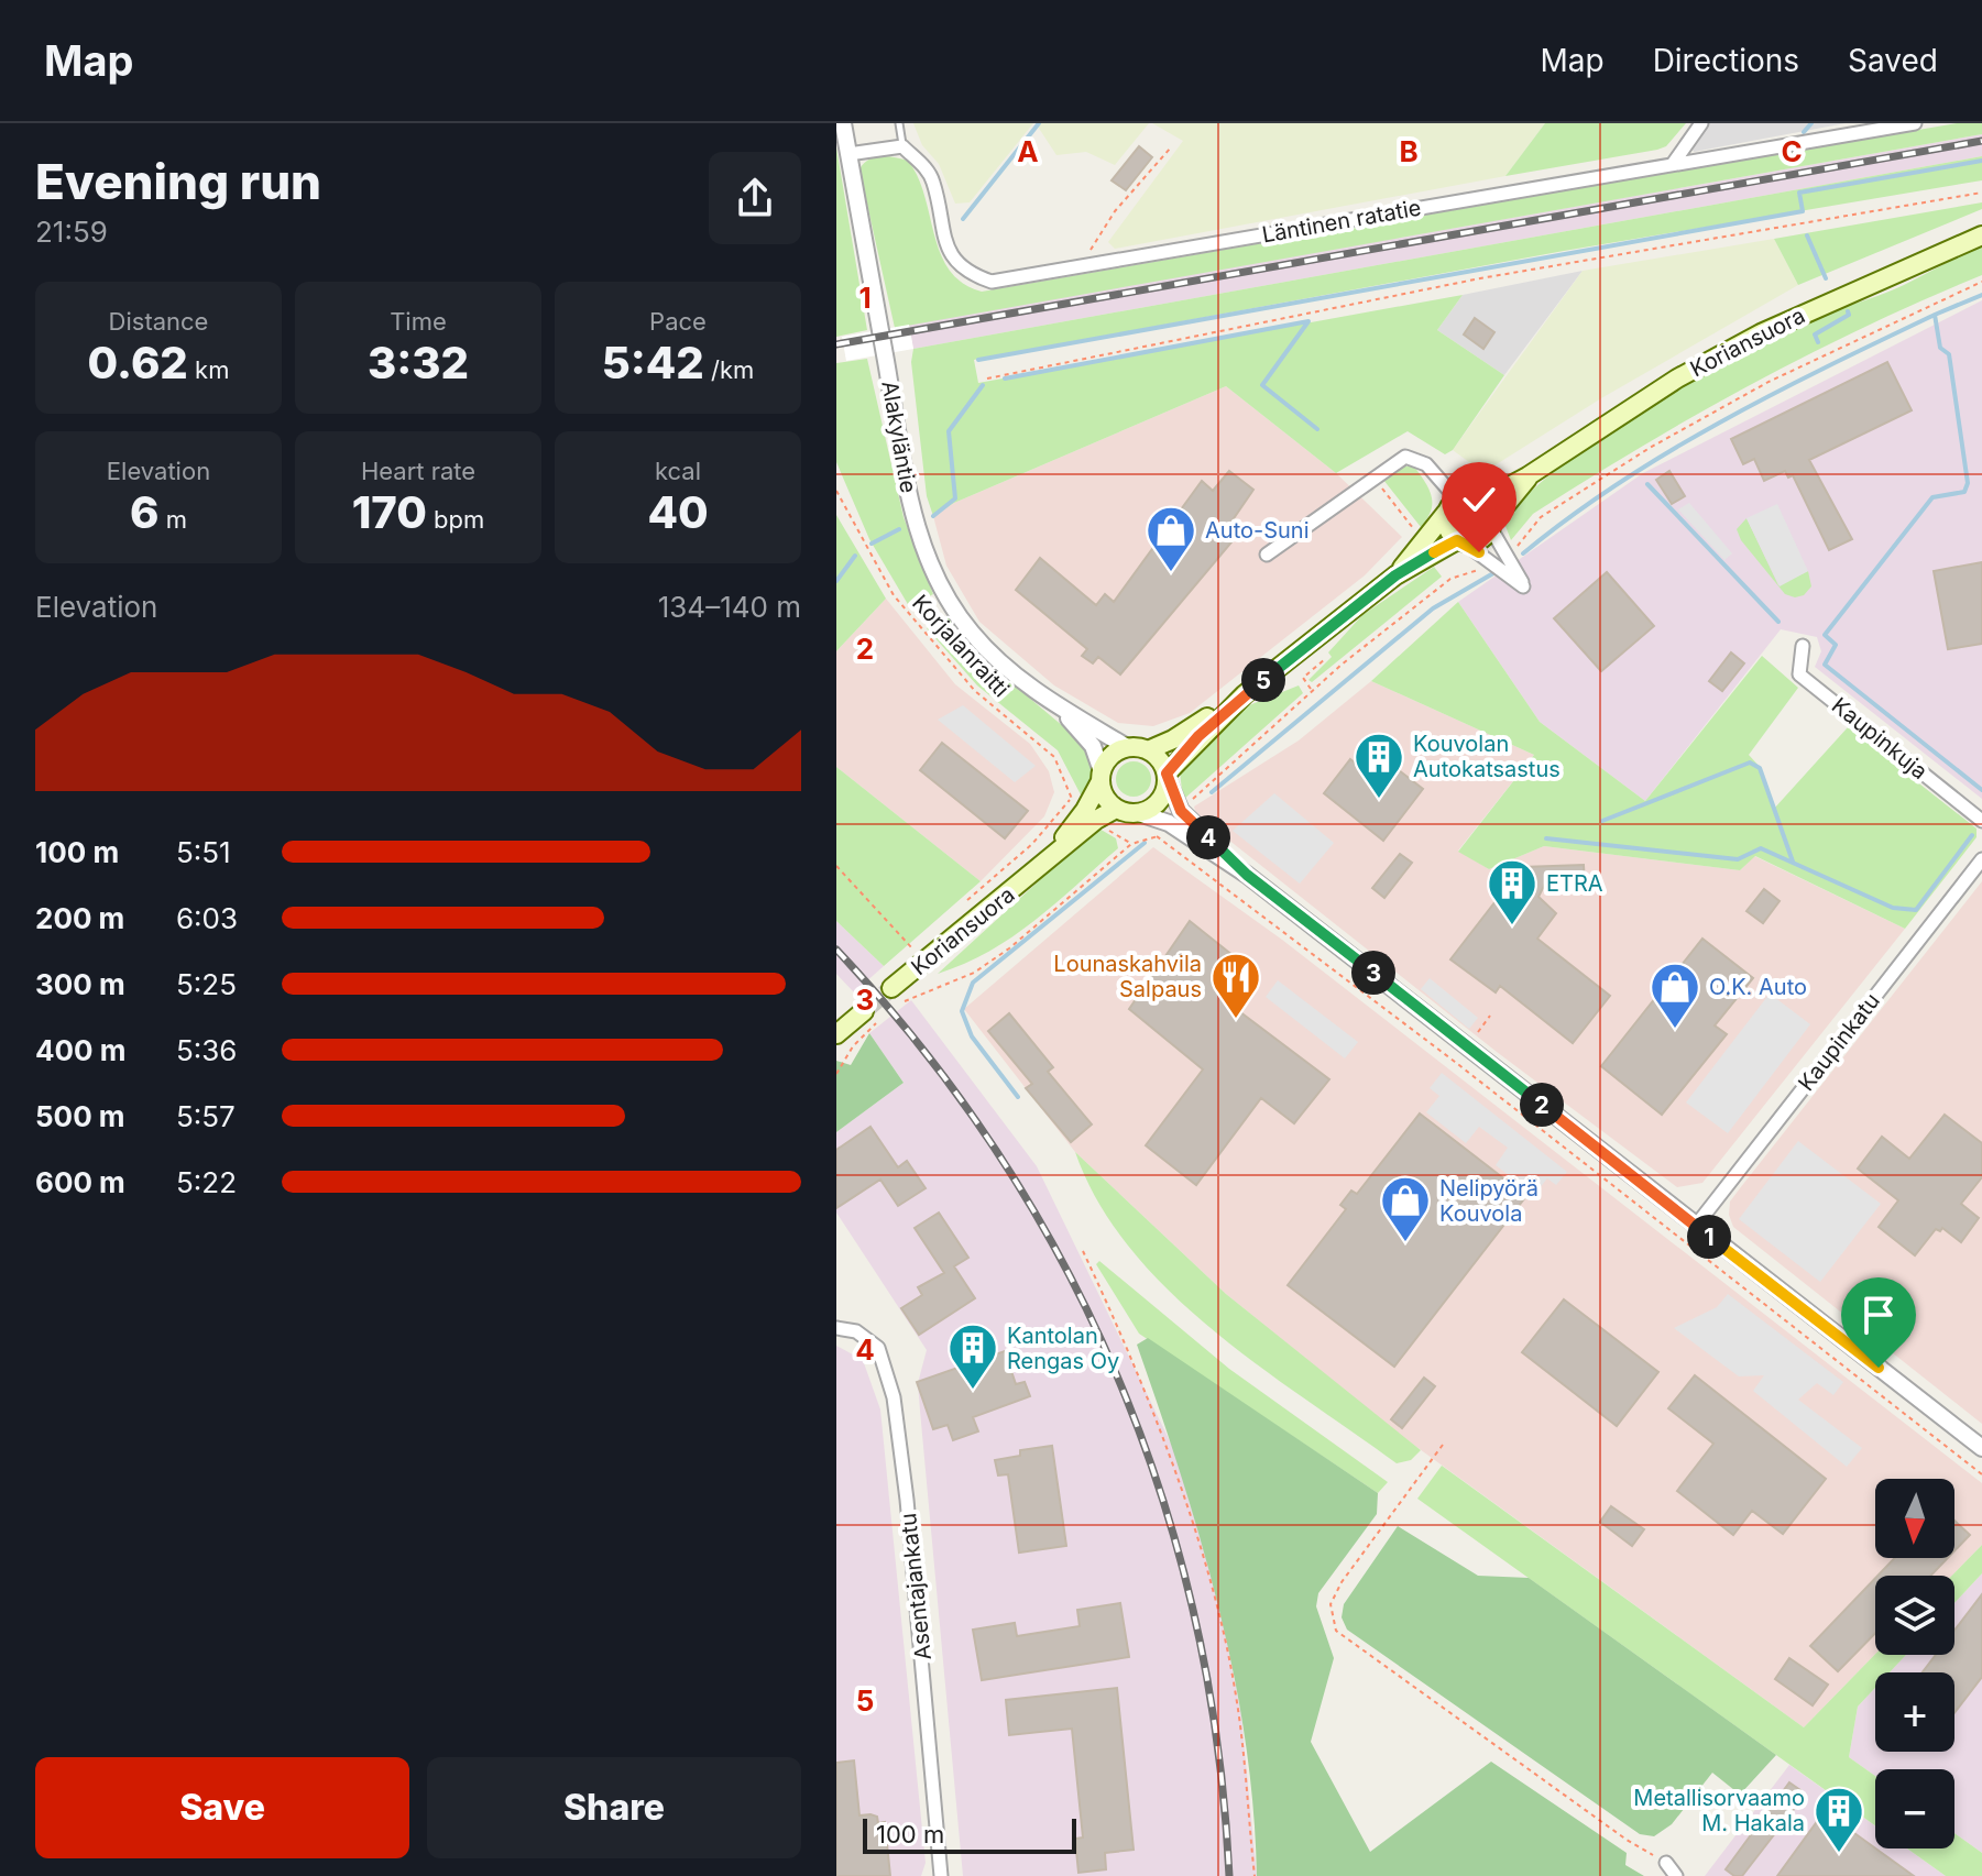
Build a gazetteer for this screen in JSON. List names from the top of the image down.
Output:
{
  "streets": {
    "main road": ["Koriansuora"],
    "street": [
      "Läntinen ratatie",
      "Alakyläntie",
      "Kaupinkuja",
      "Kaupinkatu",
      "Asentajankatu"
    ],
    "path": ["Korjalanraitti"]
  },
  "crossings": [
    ["Koriansuora", "Alakyläntie"]
  ],
  "places": {
    "shop": ["Auto-Suni", "O.K. Auto", "Nelipyörä Kouvola"],
    "building": [
      "Kouvolan Autokatsastus",
      "ETRA",
      "Kantolan Rengas Oy",
      "Metallisorvaamo M. Hakala"
    ],
    "restaurant": ["Lounaskahvila Salpaus"]
  },
  "scale_bar": "100 m",
  "north": "bottom",
  "page": {
    "header": "Map",
    "nav": ["Map", "Directions", "Saved"],
    "heading": ["Evening run", "21:59"],
    "stats": [
      ["Distance", "0.62 km"],
      ["Time", "3:32"],
      ["Pace", "5:42 /km"],
      ["Elevation", "6 m"],
      ["Heart rate", "170 bpm"],
      ["kcal", "40"]
    ],
    "chart": ["Elevation", "134–140 m"],
    "pins": [
      "5",
      "4",
      "3",
      "2",
      "1"
    ],
    "list": [
      {
        "name": "100 m",
        "note": "5:51"
      },
      {
        "name": "200 m",
        "note": "6:03"
      },
      {
        "name": "300 m",
        "note": "5:25"
      },
      {
        "name": "400 m",
        "note": "5:36"
      },
      {
        "name": "500 m",
        "note": "5:57"
      },
      {
        "name": "600 m",
        "note": "5:22"
      }
    ],
    "map_buttons": ["+", "−"],
    "buttons": ["Save", "Share"],
    "scale": "100 m"
  },
  "grid": {
    "columns": ["A", "B", "C"],
    "rows": [
      "1",
      "2",
      "3",
      "4",
      "5"
    ]
  }
}
